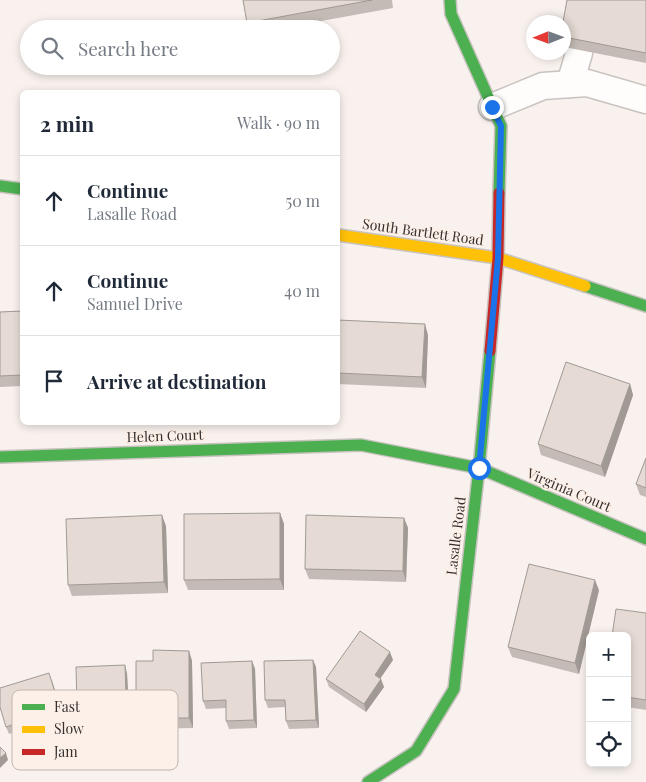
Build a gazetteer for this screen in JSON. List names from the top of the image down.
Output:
{
  "streets": {
    "street": [
      "South Bartlett Road",
      "Helen Court",
      "Virginia Court",
      "Lasalle Road"
    ]
  },
  "crossings": [
    ["South Bartlett Road", "Lasalle Road"],
    ["Helen Court", "Virginia Court"],
    ["Helen Court", "Lasalle Road"],
    ["Virginia Court", "Lasalle Road"]
  ],
  "legend": ["Fast", "Slow", "Jam"],
  "north": "left",
  "page": {
    "search": "Search here",
    "heading": ["2 min", "Walk · 90 m"],
    "list": [
      ["Continue", "Lasalle Road", "50 m"],
      ["Continue", "Samuel Drive", "40 m"],
      "Arrive at destination"
    ],
    "map_buttons": ["+", "−"]
  }
}
